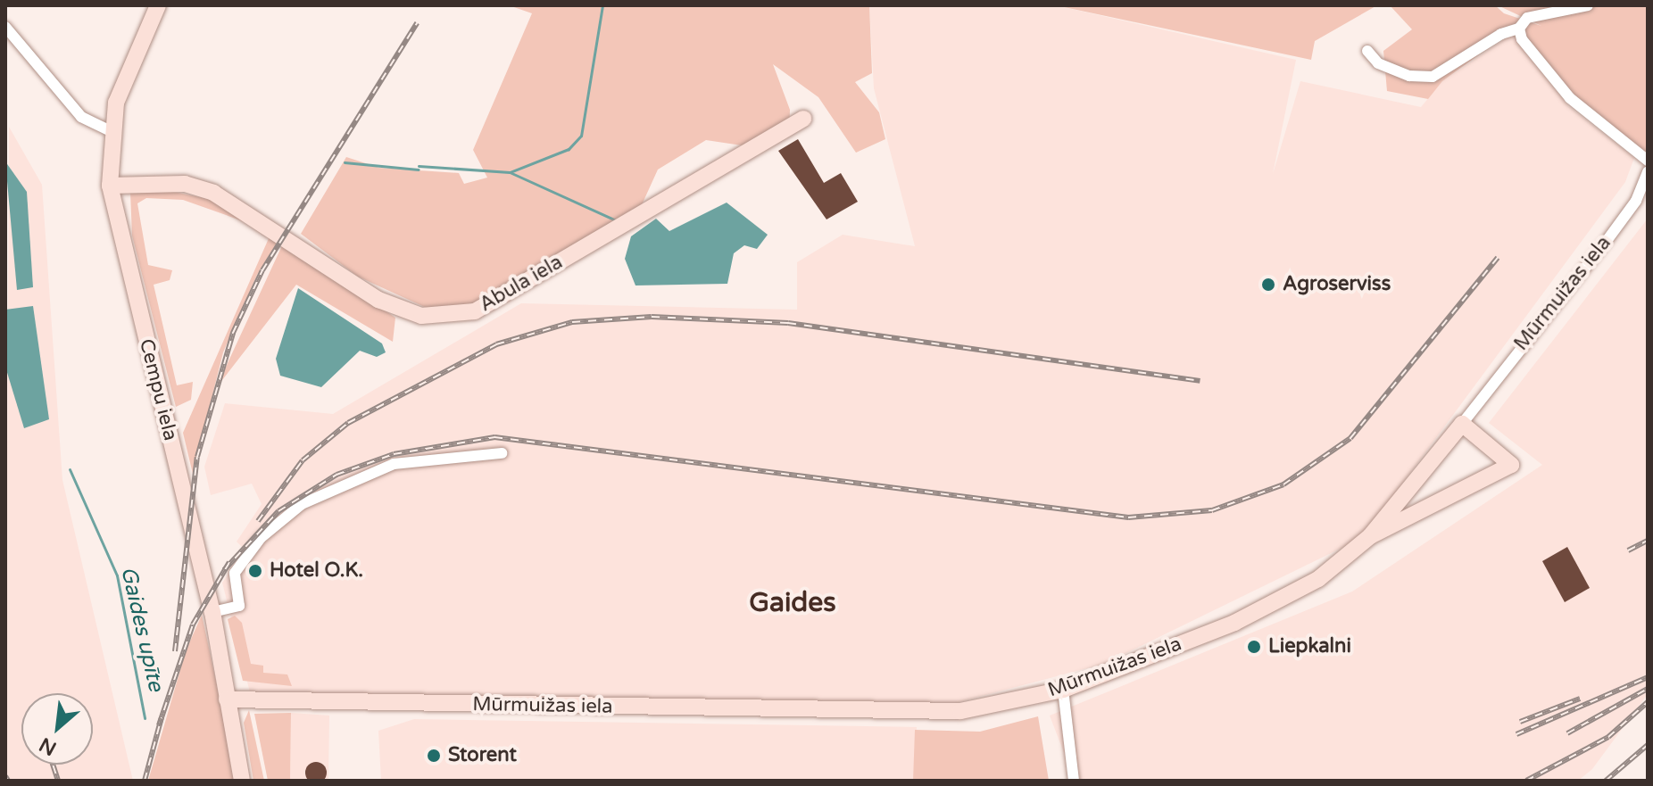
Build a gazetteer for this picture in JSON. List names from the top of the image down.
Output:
{
  "streets": {
    "street": ["Abula iela", "Mūrmuižas iela", "Cempu iela"]
  },
  "crossings": [
    ["Abula iela", "Cempu iela"],
    ["Mūrmuižas iela", "Cempu iela"]
  ],
  "districts": ["Gaides"],
  "water": ["Gaides upīte"],
  "places": [
    "Agroserviss",
    "Hotel O.K.",
    "Liepkalni",
    "Storent"
  ],
  "north": "bottom left"
}
